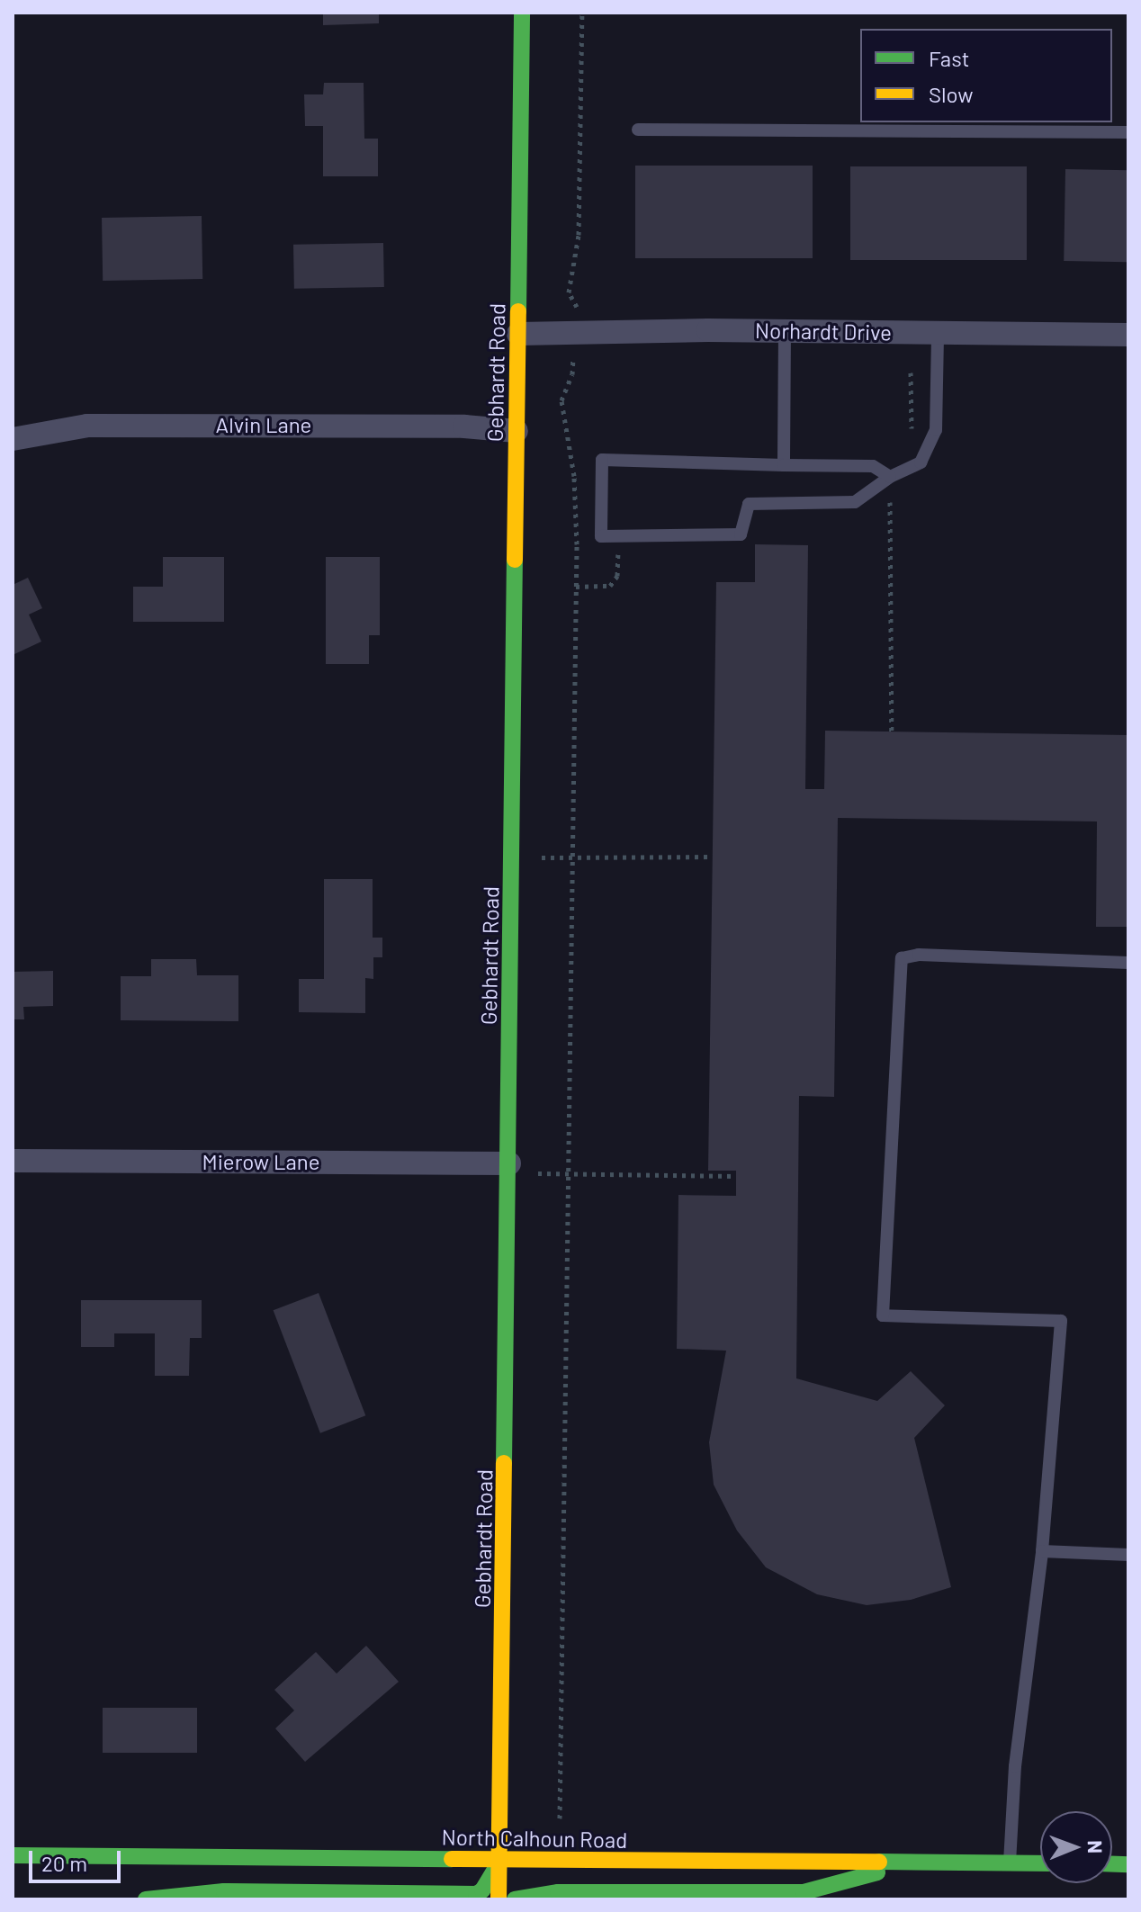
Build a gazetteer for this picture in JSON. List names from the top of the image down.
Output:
{
  "streets": {
    "street": [
      "Norhardt Drive",
      "Gebhardt Road",
      "Alvin Lane",
      "Mierow Lane",
      "North Calhoun Road"
    ]
  },
  "crossings": [
    ["Norhardt Drive", "Gebhardt Road"],
    ["Gebhardt Road", "Alvin Lane"],
    ["Gebhardt Road", "Mierow Lane"],
    ["Gebhardt Road", "North Calhoun Road"]
  ],
  "legend": ["Fast", "Slow"],
  "scale_bar": "20 m",
  "north": "right"
}
